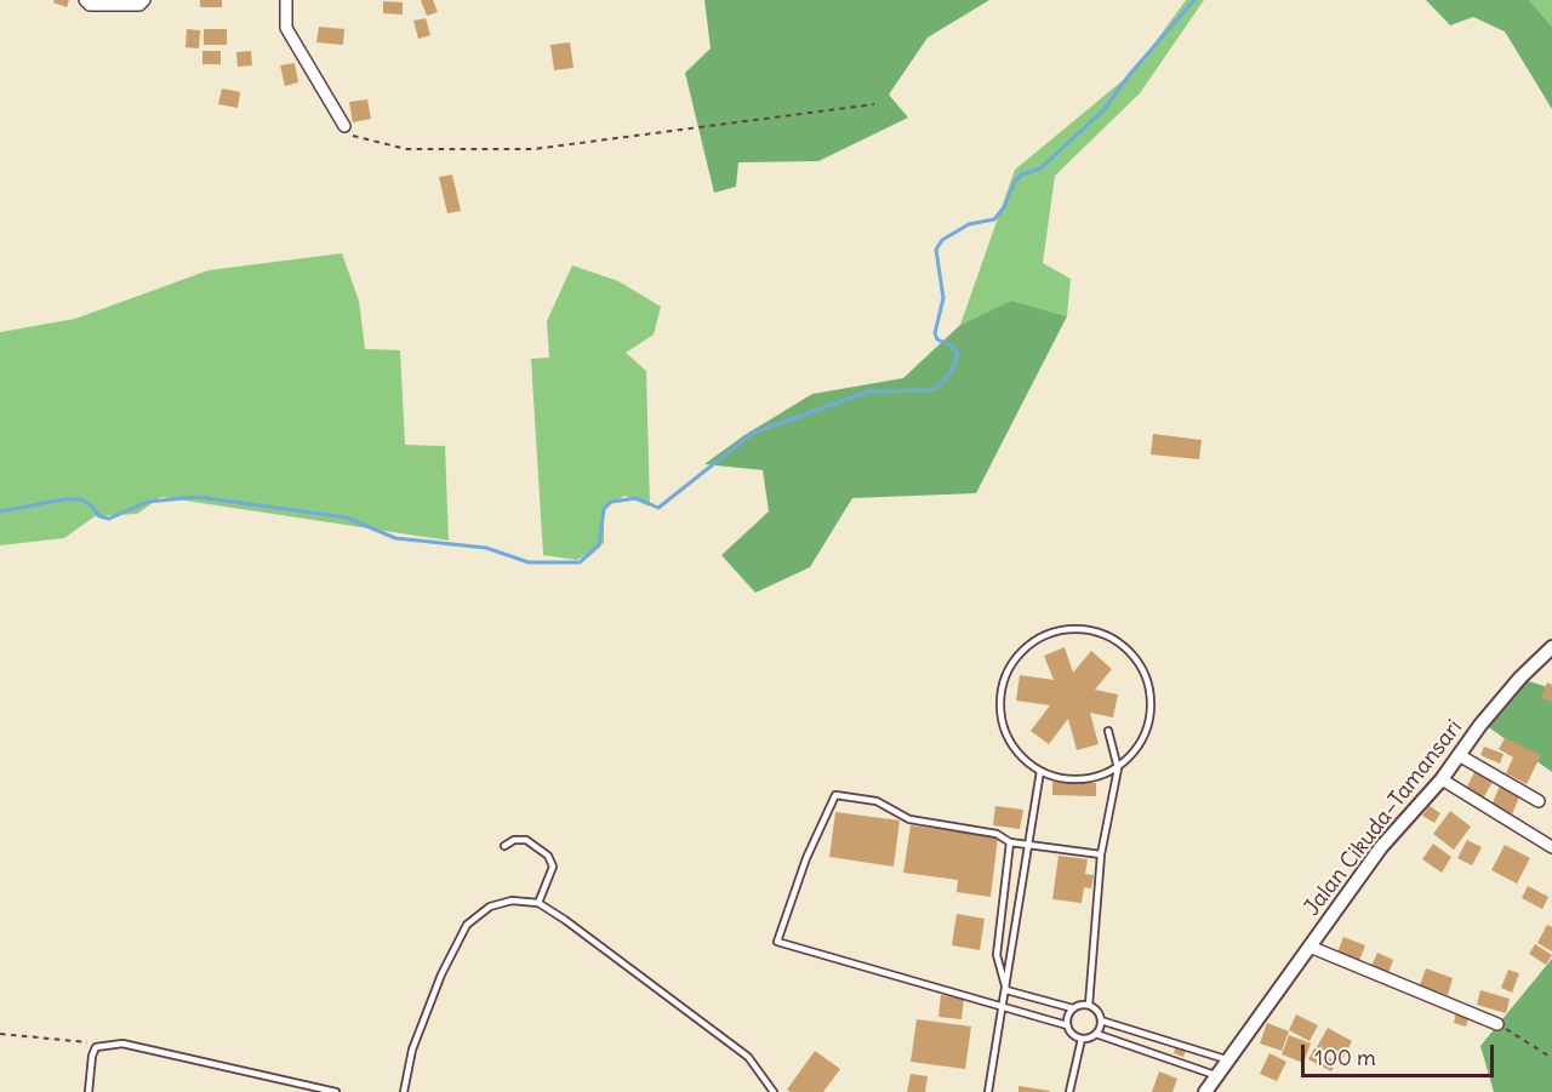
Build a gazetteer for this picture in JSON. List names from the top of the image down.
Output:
{
  "streets": {
    "street": ["Jalan Cikuda–Tamansari"]
  },
  "scale_bar": "100 m"
}
